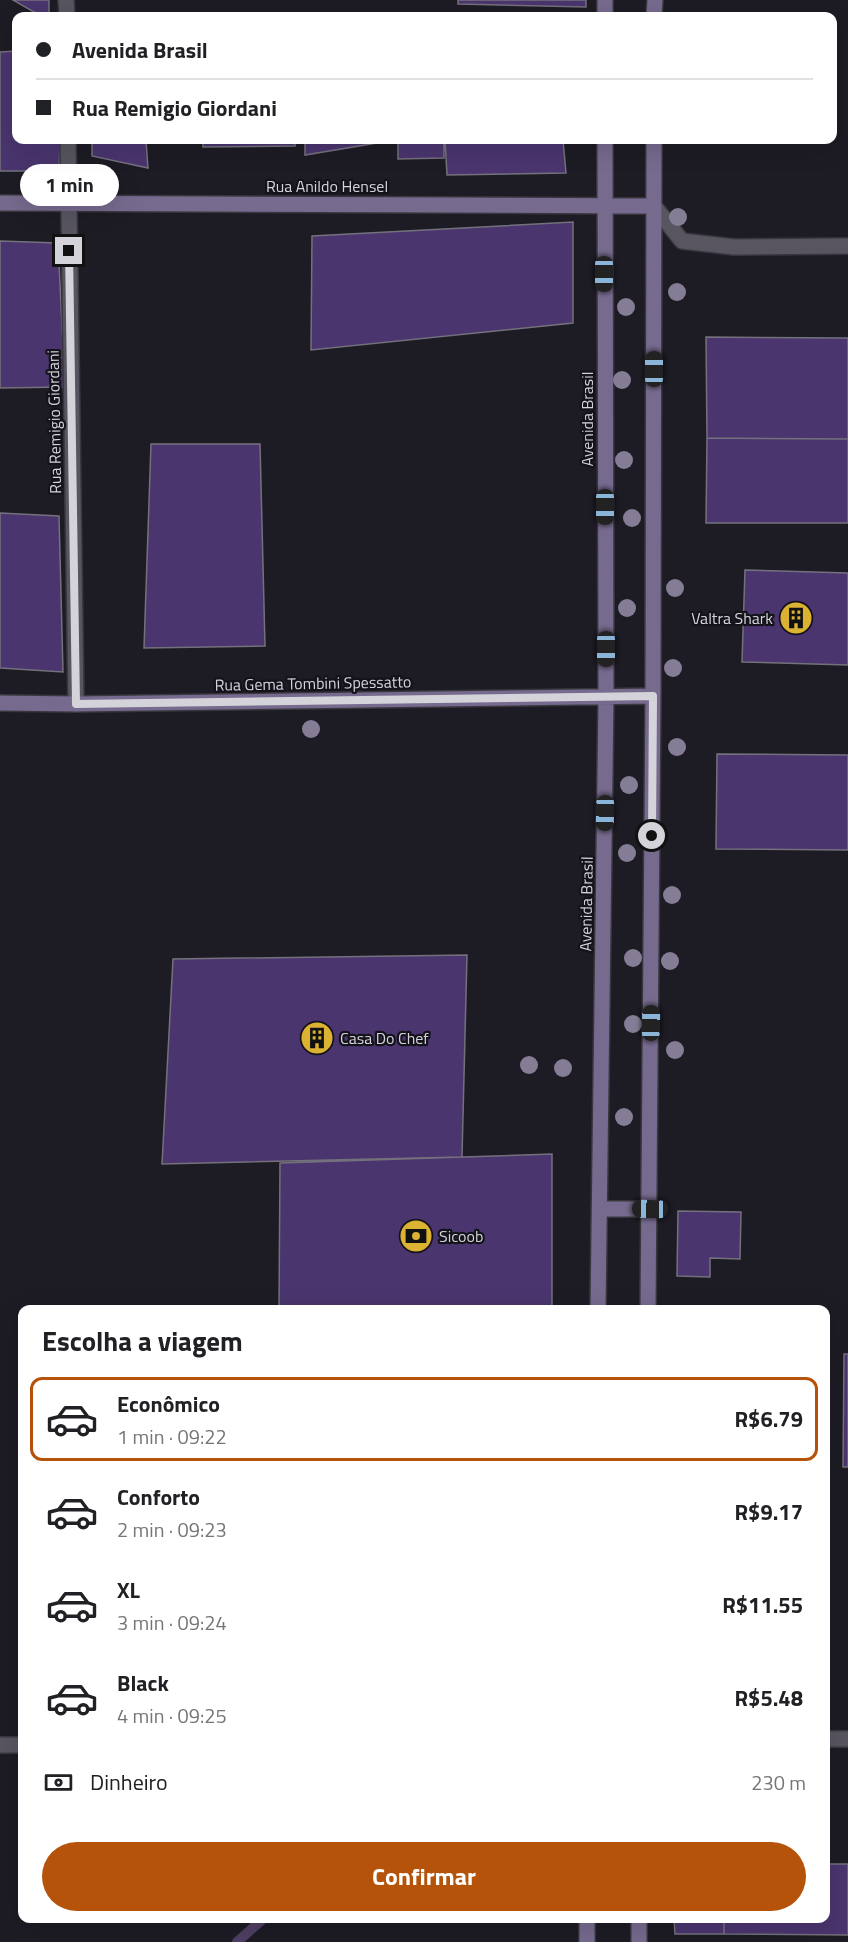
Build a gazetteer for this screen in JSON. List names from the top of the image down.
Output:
{
  "streets": {
    "main road": ["Rua Anildo Hensel", "Avenida Brasil", "Rua Gema Tombini Spessatto"],
    "street": ["Rua Remigio Giordani"]
  },
  "crossings": [
    ["Rua Anildo Hensel", "Avenida Brasil"],
    ["Rua Anildo Hensel", "Rua Remigio Giordani"],
    ["Avenida Brasil", "Rua Gema Tombini Spessatto"],
    ["Rua Remigio Giordani", "Rua Gema Tombini Spessatto"]
  ],
  "places": {
    "building": ["Valtra Shark", "Casa Do Chef"],
    "bank": ["Sicoob"]
  },
  "page": {
    "banner": ["Avenida Brasil", "Rua Remigio Giordani"],
    "bubble": "1 min",
    "heading": "Escolha a viagem",
    "list": [
      {
        "name": "Econômico",
        "note": "1 min · 09:22",
        "value": "R$6.79"
      },
      {
        "name": "Conforto",
        "note": "2 min · 09:23",
        "value": "R$9.17"
      },
      {
        "name": "XL",
        "note": "3 min · 09:24",
        "value": "R$11.55"
      },
      {
        "name": "Black",
        "note": "4 min · 09:25",
        "value": "R$5.48"
      }
    ],
    "pay": ["Dinheiro", "230 m"],
    "buttons": "Confirmar"
  }
}
